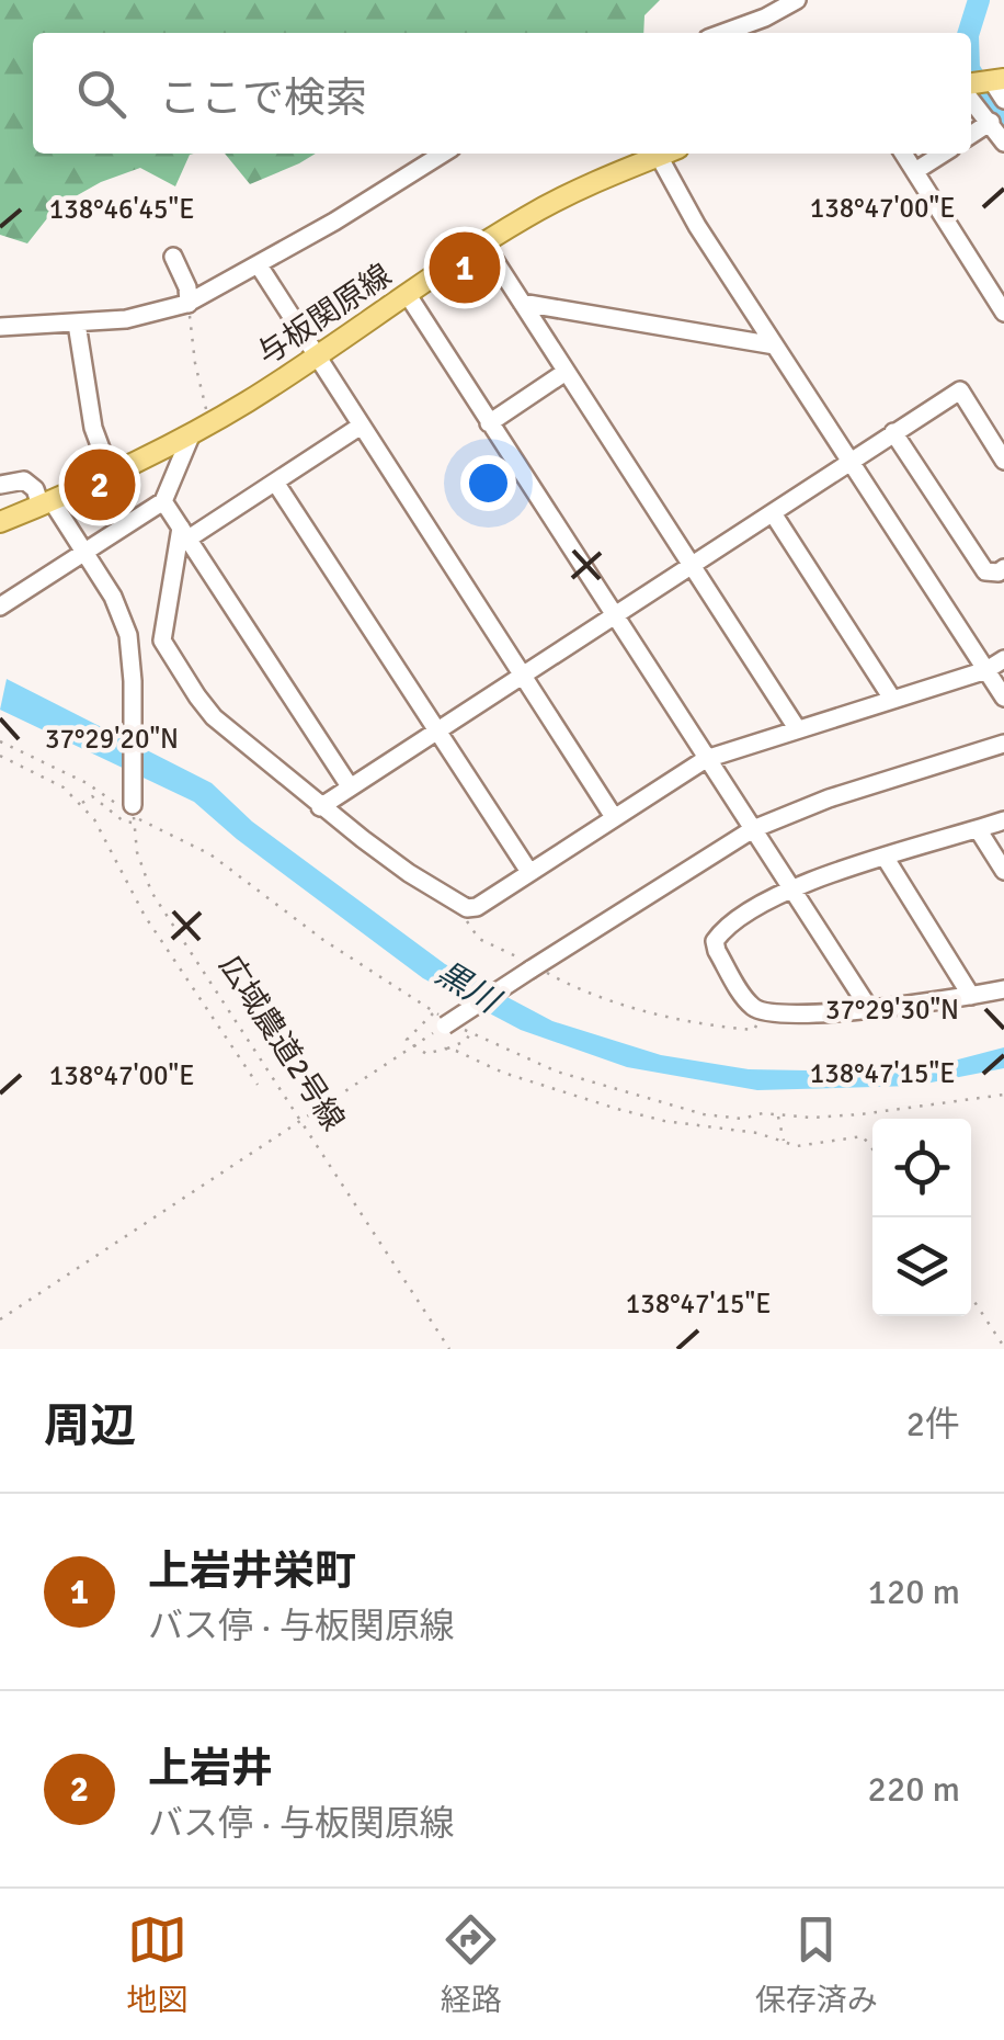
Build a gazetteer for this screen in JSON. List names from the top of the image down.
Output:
{
  "streets": {
    "main road": ["与板関原線"],
    "path": ["広域農道2号線"]
  },
  "water": ["黒川"],
  "page": {
    "search": "ここで検索",
    "pins": ["1", "2"],
    "heading": ["周辺", "2件"],
    "list": [
      {
        "mark": "1",
        "name": "上岩井栄町",
        "note": "バス停 · 与板関原線",
        "value": "120 m"
      },
      {
        "mark": "2",
        "name": "上岩井",
        "note": "バス停 · 与板関原線",
        "value": "220 m"
      }
    ],
    "nav": ["地図", "経路", "保存済み"]
  },
  "coordinates": [
    "138°47'00\"E",
    "138°46'45\"E",
    "37°29'20\"N",
    "37°29'30\"N",
    "138°47'15\"E"
  ]
}
